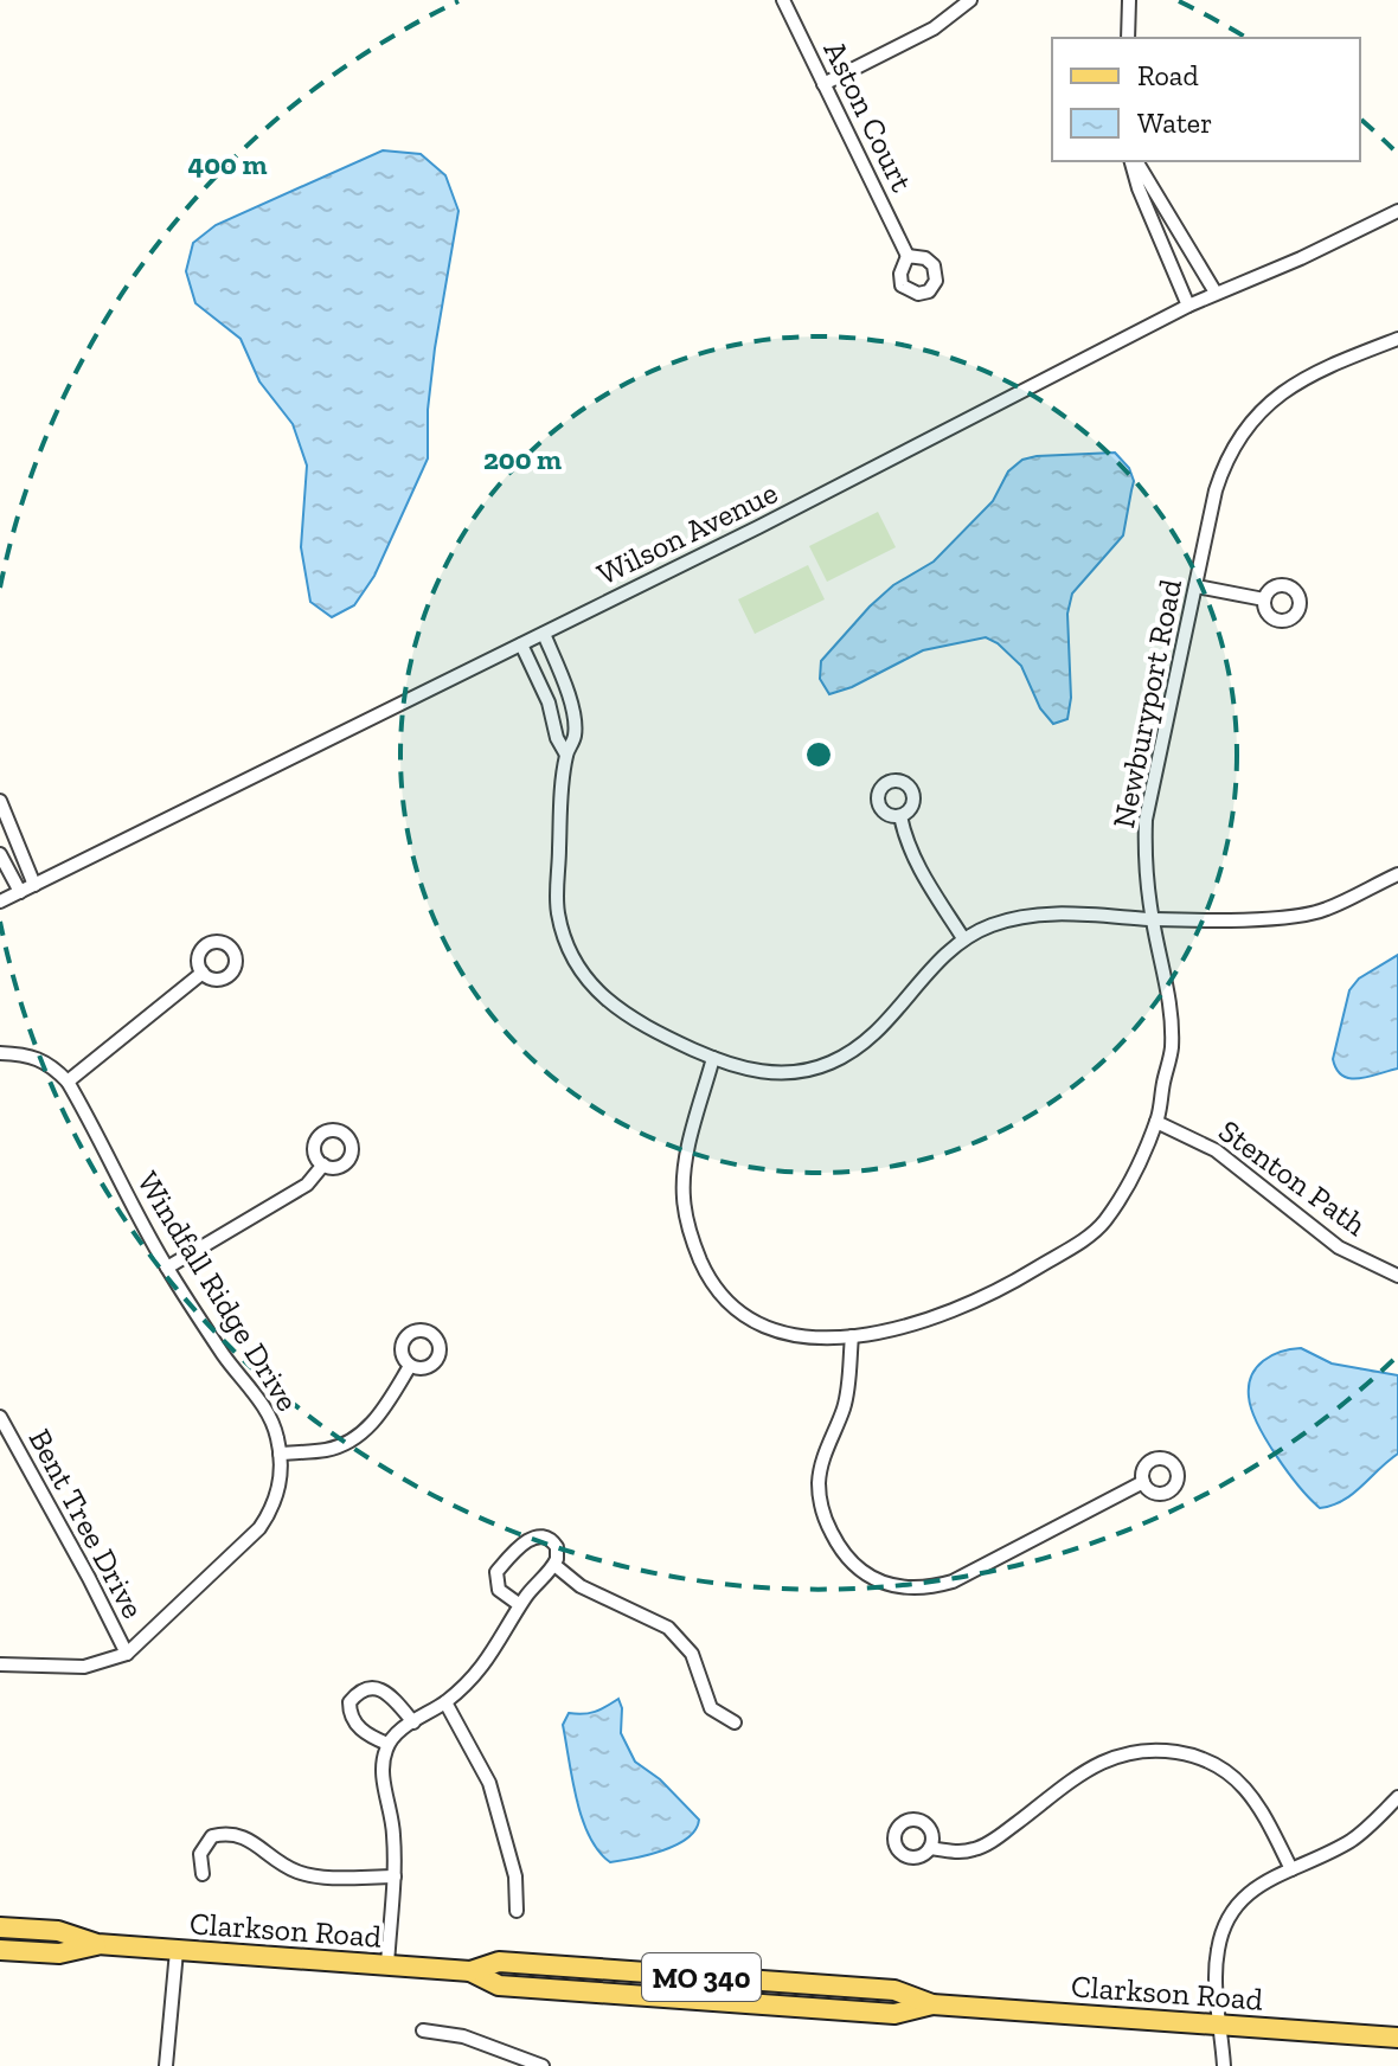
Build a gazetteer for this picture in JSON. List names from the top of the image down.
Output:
{
  "streets": {
    "main road": ["Clarkson Road", "MO 340"],
    "street": [
      "Aston Court",
      "Wilson Avenue",
      "Newburyport Road",
      "Stenton Path",
      "Windfall Ridge Drive",
      "Bent Tree Drive"
    ]
  },
  "crossings": [
    ["Newburyport Road", "Stenton Path"],
    ["Windfall Ridge Drive", "Bent Tree Drive"]
  ],
  "legend": ["Road", "Water"],
  "rings": ["400 m", "200 m"]
}
